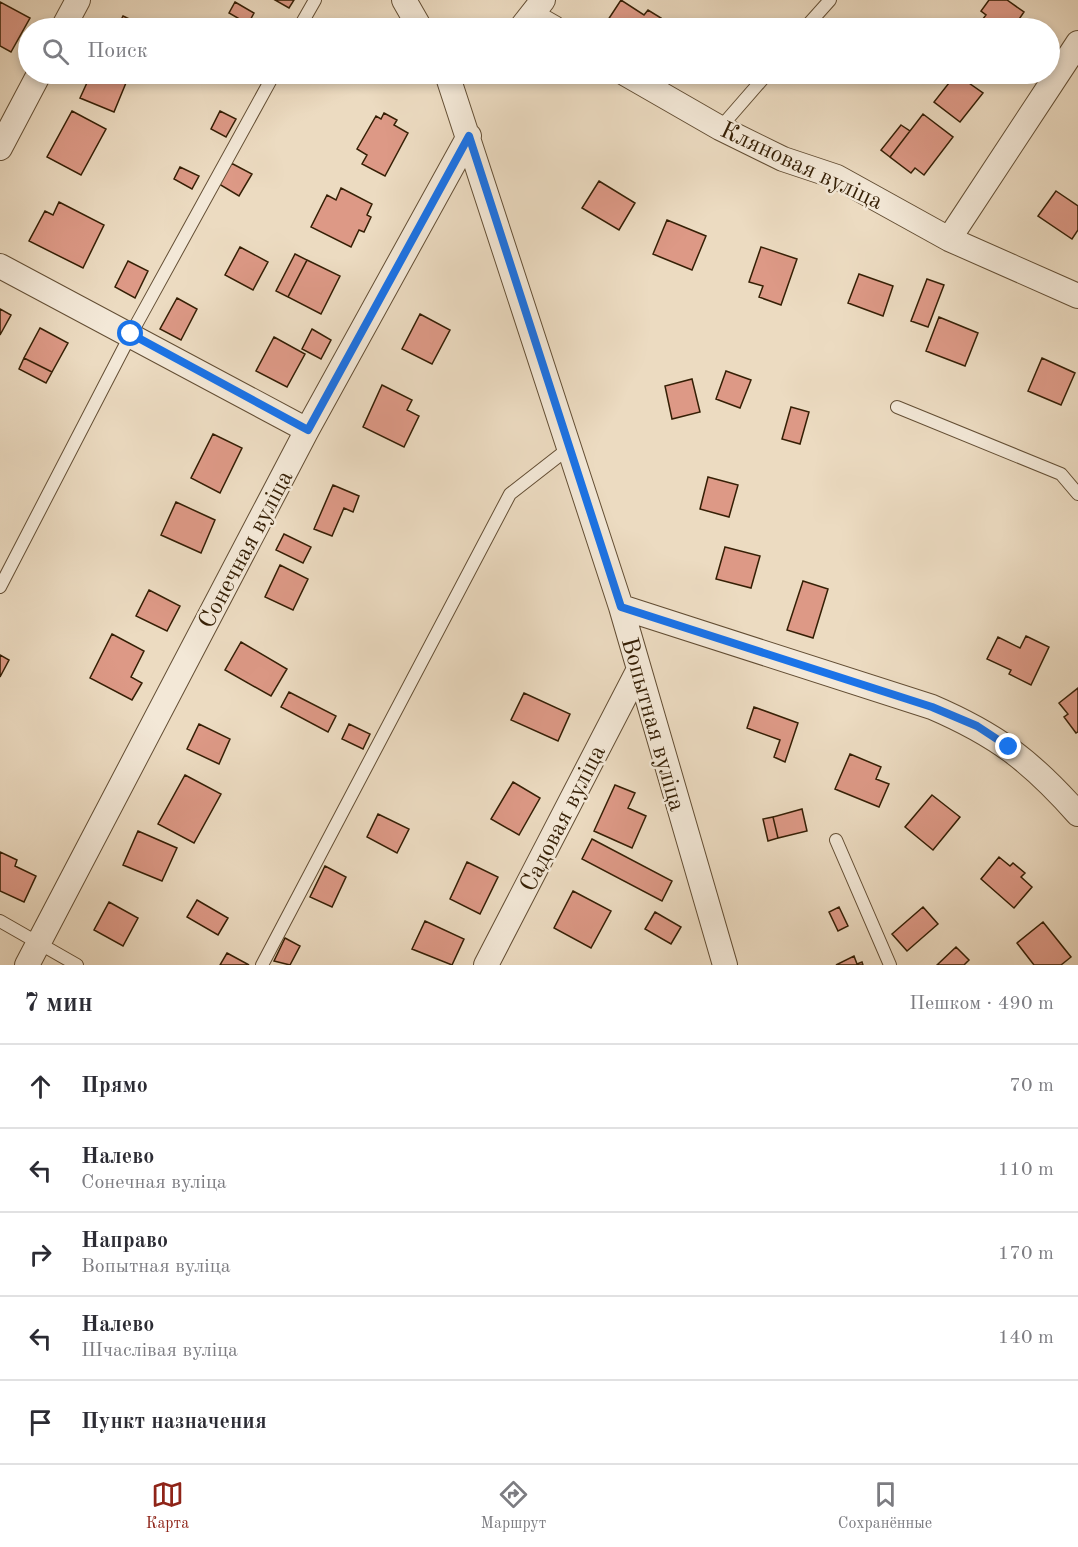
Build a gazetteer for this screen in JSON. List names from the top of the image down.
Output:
{
  "streets": {
    "street": [
      "Кляновая вуліца",
      "Сонечная вуліца",
      "Вопытная вуліца",
      "Садовая вуліца"
    ]
  },
  "crossings": [
    ["Сонечная вуліца", "Вопытная вуліца"],
    ["Вопытная вуліца", "Садовая вуліца"]
  ],
  "page": {
    "search": "Поиск",
    "heading": ["7 мин", "Пешком · 490 m"],
    "list": [
      ["Прямо", "70 m"],
      ["Налево", "Сонечная вуліца", "110 m"],
      ["Направо", "Вопытная вуліца", "170 m"],
      ["Налево", "Шчаслівая вуліца", "140 m"],
      "Пункт назначения"
    ],
    "nav": ["Карта", "Маршрут", "Сохранённые"]
  }
}
